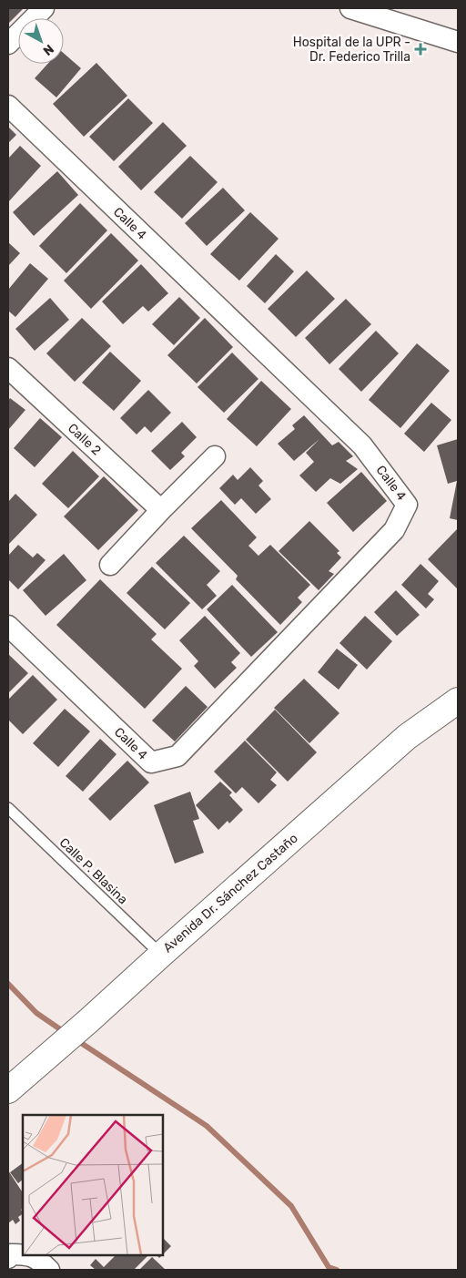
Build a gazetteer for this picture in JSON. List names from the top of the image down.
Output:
{
  "streets": {
    "street": ["Calle 4", "Calle 2", "Avenida Dr. Sánchez Castaño"],
    "lane": ["Calle P. Blasina"]
  },
  "crossings": [
    ["Calle P. Blasina", "Avenida Dr. Sánchez Castaño"]
  ],
  "places": {
    "health": ["Hospital de la UPR - Dr. Federico Trilla"]
  },
  "north": "bottom right"
}
